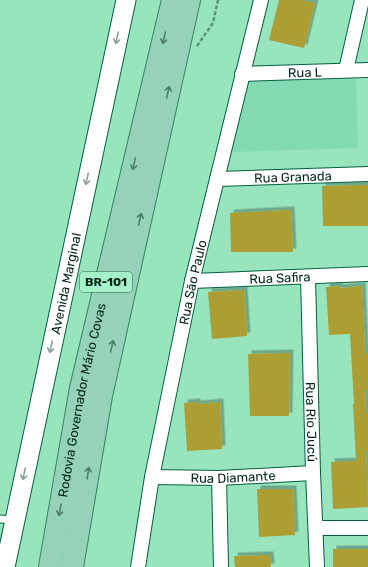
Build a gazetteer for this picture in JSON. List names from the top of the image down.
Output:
{
  "streets": {
    "main road": ["BR-101", "Rodovia Governador Mário Covas"],
    "street": [
      "Rua L",
      "Rua Granada",
      "Rua Safira",
      "Rua São Paulo",
      "Avenida Marginal",
      "Rua Rio Jucú",
      "Rua Diamante"
    ]
  },
  "crossings": [
    ["Rua L", "Rua São Paulo"],
    ["Rua Granada", "Rua São Paulo"],
    ["Rua Safira", "Rua São Paulo"],
    ["Rua Safira", "Rua Rio Jucú"],
    ["Rua São Paulo", "Rua Diamante"],
    ["Rua Rio Jucú", "Rua Diamante"]
  ],
  "one_way": ["Avenida Marginal"]
}
